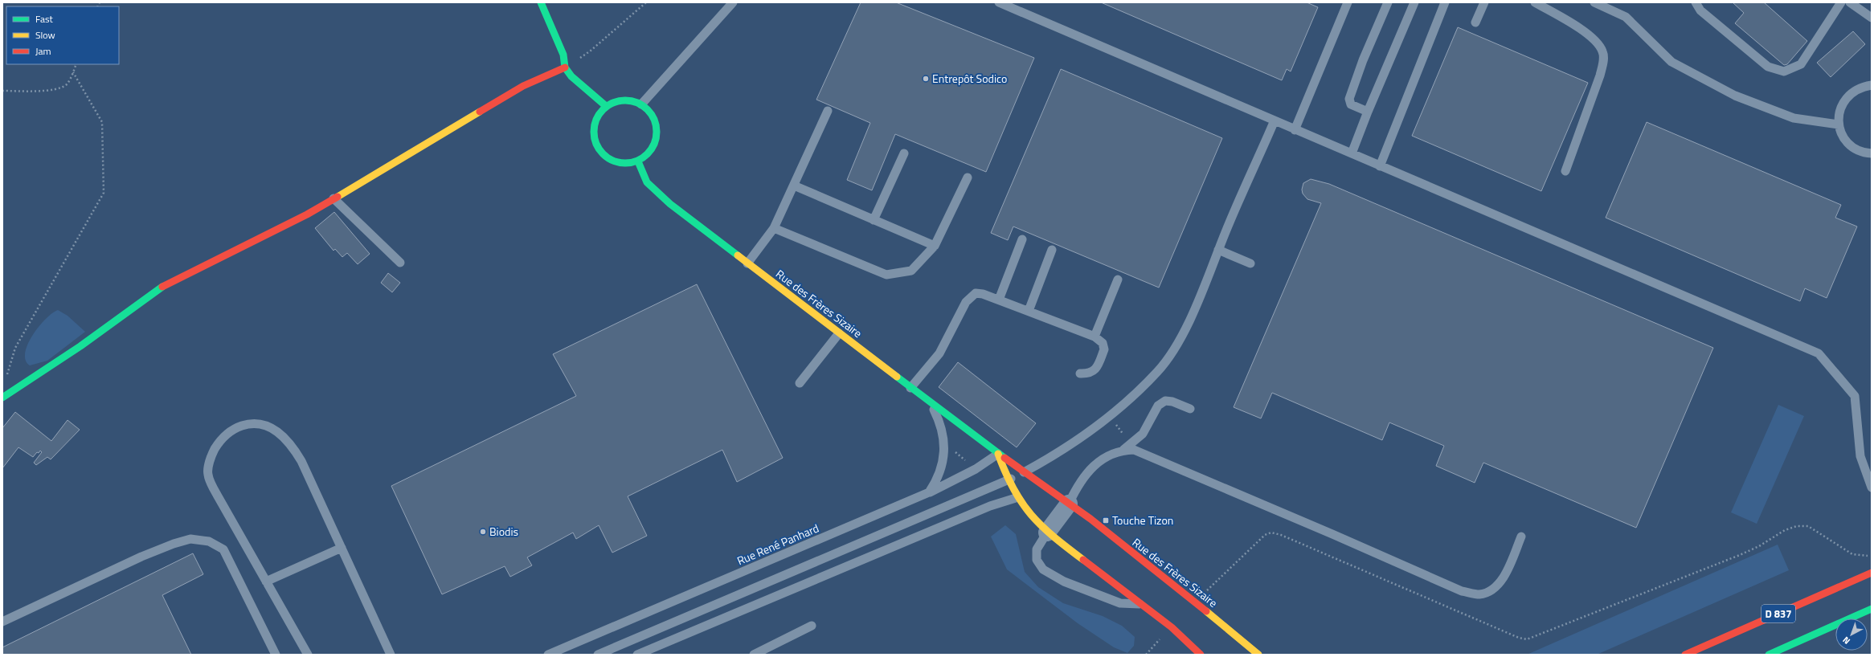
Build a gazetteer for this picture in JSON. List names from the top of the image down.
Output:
{
  "streets": {
    "street": ["Rue des Frères Sizaire", "D 837"],
    "lane": ["Rue René Panhard"]
  },
  "crossings": [
    ["Rue des Frères Sizaire", "Rue René Panhard"]
  ],
  "places": {
    "other": ["Entrepôt Sodico", "Biodis"],
    "transit": ["Touche Tizon"]
  },
  "legend": ["Fast", "Slow", "Jam"],
  "north": "bottom left"
}
